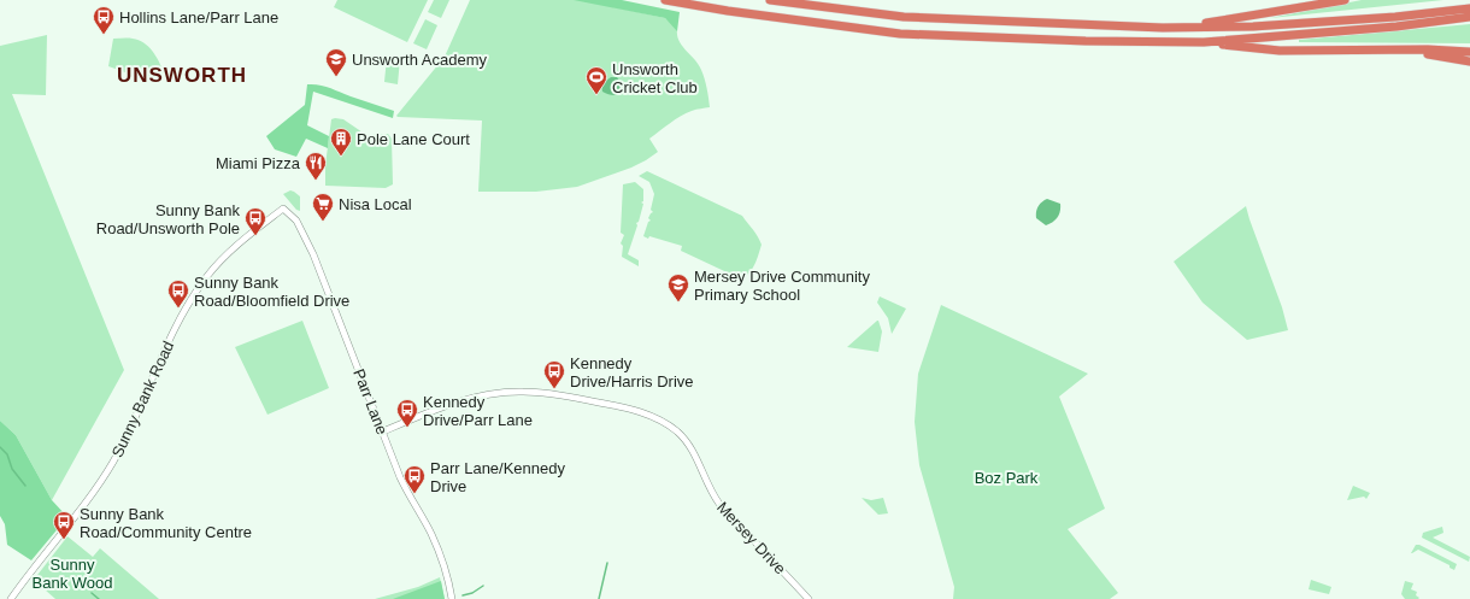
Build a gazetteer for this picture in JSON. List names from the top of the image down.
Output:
{
  "streets": {
    "street": ["Sunny Bank Road", "Parr Lane", "Mersey Drive"]
  },
  "crossings": [
    ["Sunny Bank Road", "Parr Lane"],
    ["Parr Lane", "Mersey Drive"]
  ],
  "districts": ["UNSWORTH"],
  "parks": ["Boz Park", "Sunny Bank Wood"],
  "places": {
    "bus stop": [
      "Hollins Lane/Parr Lane",
      "Sunny Bank Road/Unsworth Pole",
      "Sunny Bank Road/Bloomfield Drive",
      "Kennedy Drive/Harris Drive",
      "Kennedy Drive/Parr Lane",
      "Parr Lane/Kennedy Drive",
      "Sunny Bank Road/Community Centre"
    ],
    "school or university": ["Unsworth Academy", "Mersey Drive Community Primary School"],
    "sports": ["Unsworth Cricket Club"],
    "building": ["Pole Lane Court"],
    "restaurant": ["Miami Pizza"],
    "supermarket": ["Nisa Local"]
  }
}
